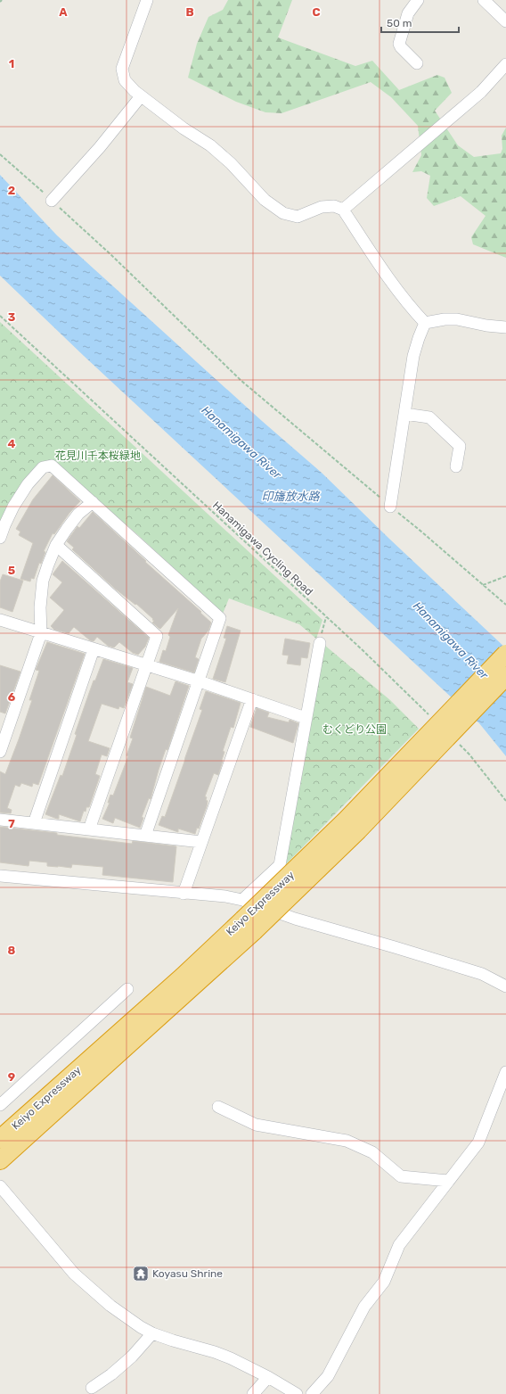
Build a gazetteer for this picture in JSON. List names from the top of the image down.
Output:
{
  "streets": {
    "highway": ["Keiyo Expressway"],
    "path": ["Hanamigawa Cycling Road"]
  },
  "water": ["Hanamigawa River", "印旛放水路"],
  "parks": ["花見川千本桜緑地", "むくどり公園"],
  "places": {
    "temple": ["Koyasu Shrine"]
  },
  "scale_bar": "50 m",
  "grid": {
    "columns": ["A", "B", "C"],
    "rows": [
      "1",
      "2",
      "3",
      "4",
      "5",
      "6",
      "7",
      "8",
      "9"
    ]
  }
}
